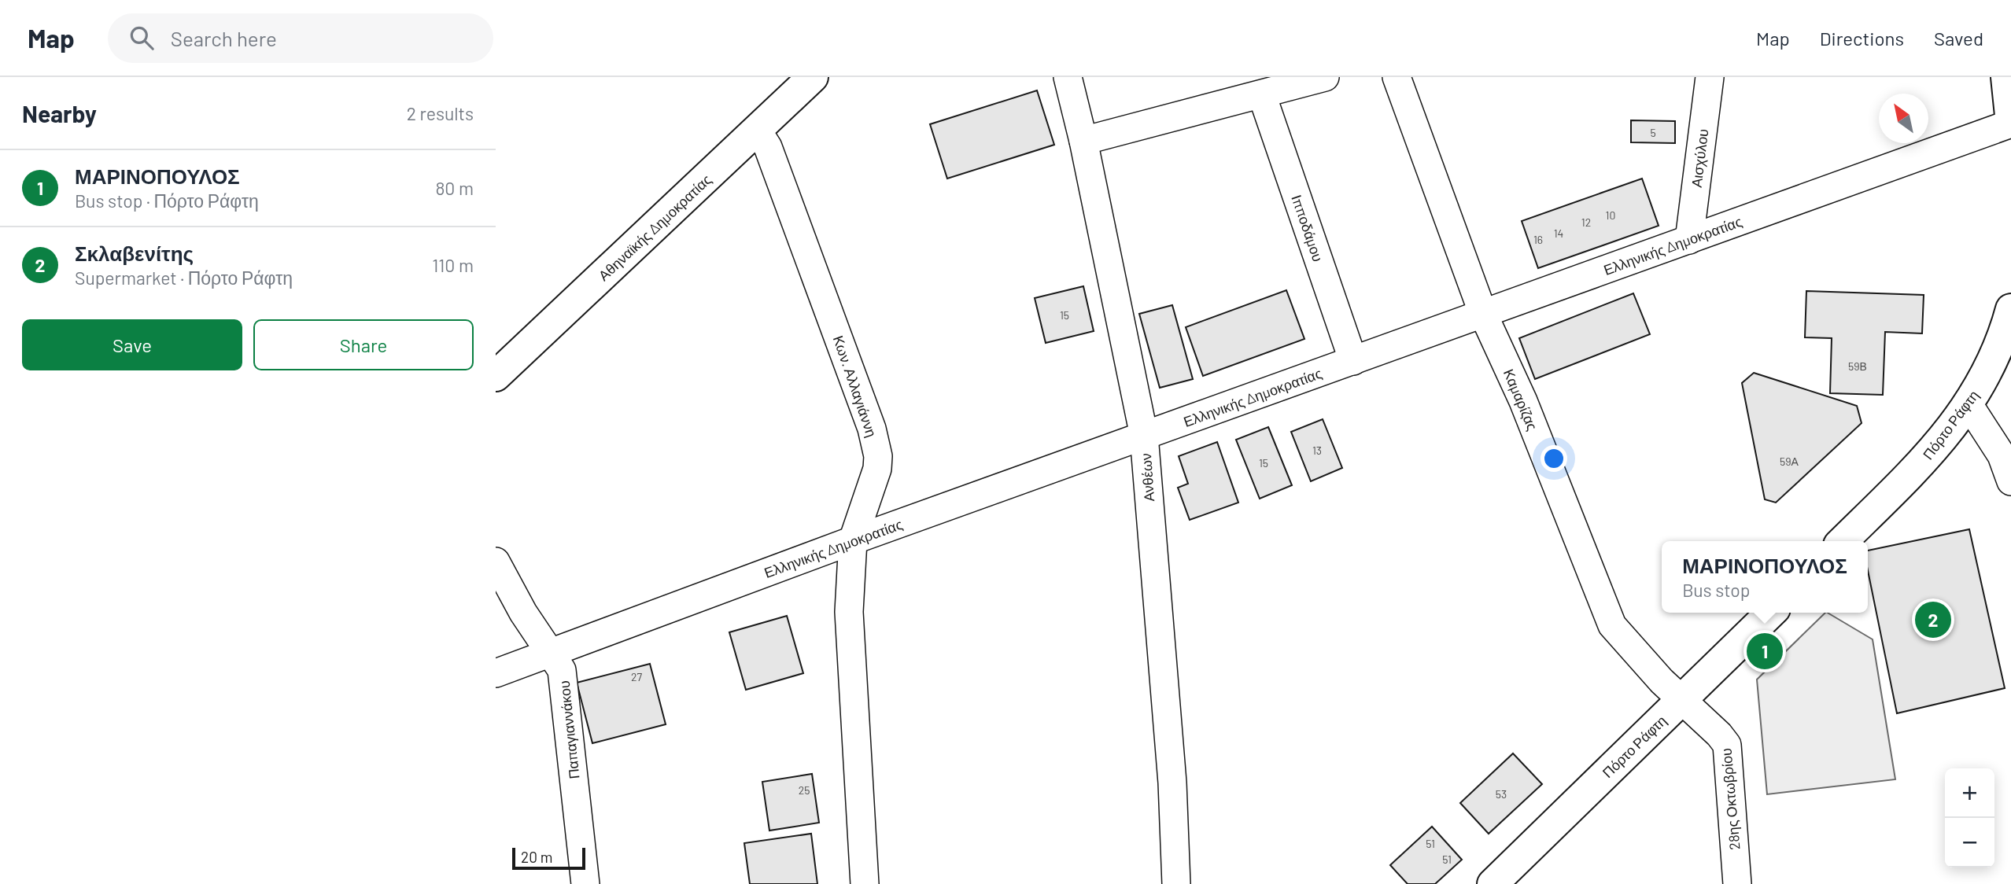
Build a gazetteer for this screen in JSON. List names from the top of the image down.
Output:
{
  "streets": {
    "main road": ["Αθηναϊκής Δημοκρατίας", "Πόρτο Ράφτη"],
    "street": [
      "Αισχύλου",
      "Ιπποδάμου",
      "Ελληνικής Δημοκρατίας",
      "Κων. Αλλαγιάννη",
      "Καμαρίζας",
      "Ανθέων",
      "Παπαγιαννάκου",
      "28ης Οκτωβρίου"
    ]
  },
  "crossings": [
    ["Αισχύλου", "Ελληνικής Δημοκρατίας"],
    ["Αθηναϊκής Δημοκρατίας", "Κων. Αλλαγιάννη"],
    ["Ιπποδάμου", "Ελληνικής Δημοκρατίας"],
    ["Ελληνικής Δημοκρατίας", "Κων. Αλλαγιάννη"],
    ["Ελληνικής Δημοκρατίας", "Καμαρίζας"],
    ["Ελληνικής Δημοκρατίας", "Ανθέων"],
    ["Ελληνικής Δημοκρατίας", "Παπαγιαννάκου"],
    ["Καμαρίζας", "Πόρτο Ράφτη"],
    ["Καμαρίζας", "28ης Οκτωβρίου"],
    ["Πόρτο Ράφτη", "28ης Οκτωβρίου"]
  ],
  "house_numbers": [
    "5",
    "10",
    "12",
    "14",
    "16",
    "15",
    "59Β",
    "13",
    "59Α",
    "15",
    "27",
    "25",
    "53",
    "51",
    "51"
  ],
  "scale_bar": "20 m",
  "north": "top left",
  "page": {
    "header": "Map",
    "search": "Search here",
    "nav": ["Map", "Directions", "Saved"],
    "heading": ["Nearby", "2 results"],
    "list": [
      {
        "mark": "1",
        "name": "ΜΑΡΙΝΟΠΟΥΛΟΣ",
        "note": "Bus stop · Πόρτο Ράφτη",
        "value": "80 m"
      },
      {
        "mark": "2",
        "name": "Σκλαβενίτης",
        "note": "Supermarket · Πόρτο Ράφτη",
        "value": "110 m"
      }
    ],
    "buttons": ["Save", "Share"],
    "popup": ["ΜΑΡΙΝΟΠΟΥΛΟΣ", "Bus stop"],
    "pins": ["2", "1"],
    "map_buttons": ["+", "−"],
    "scale": "20 m"
  }
}
